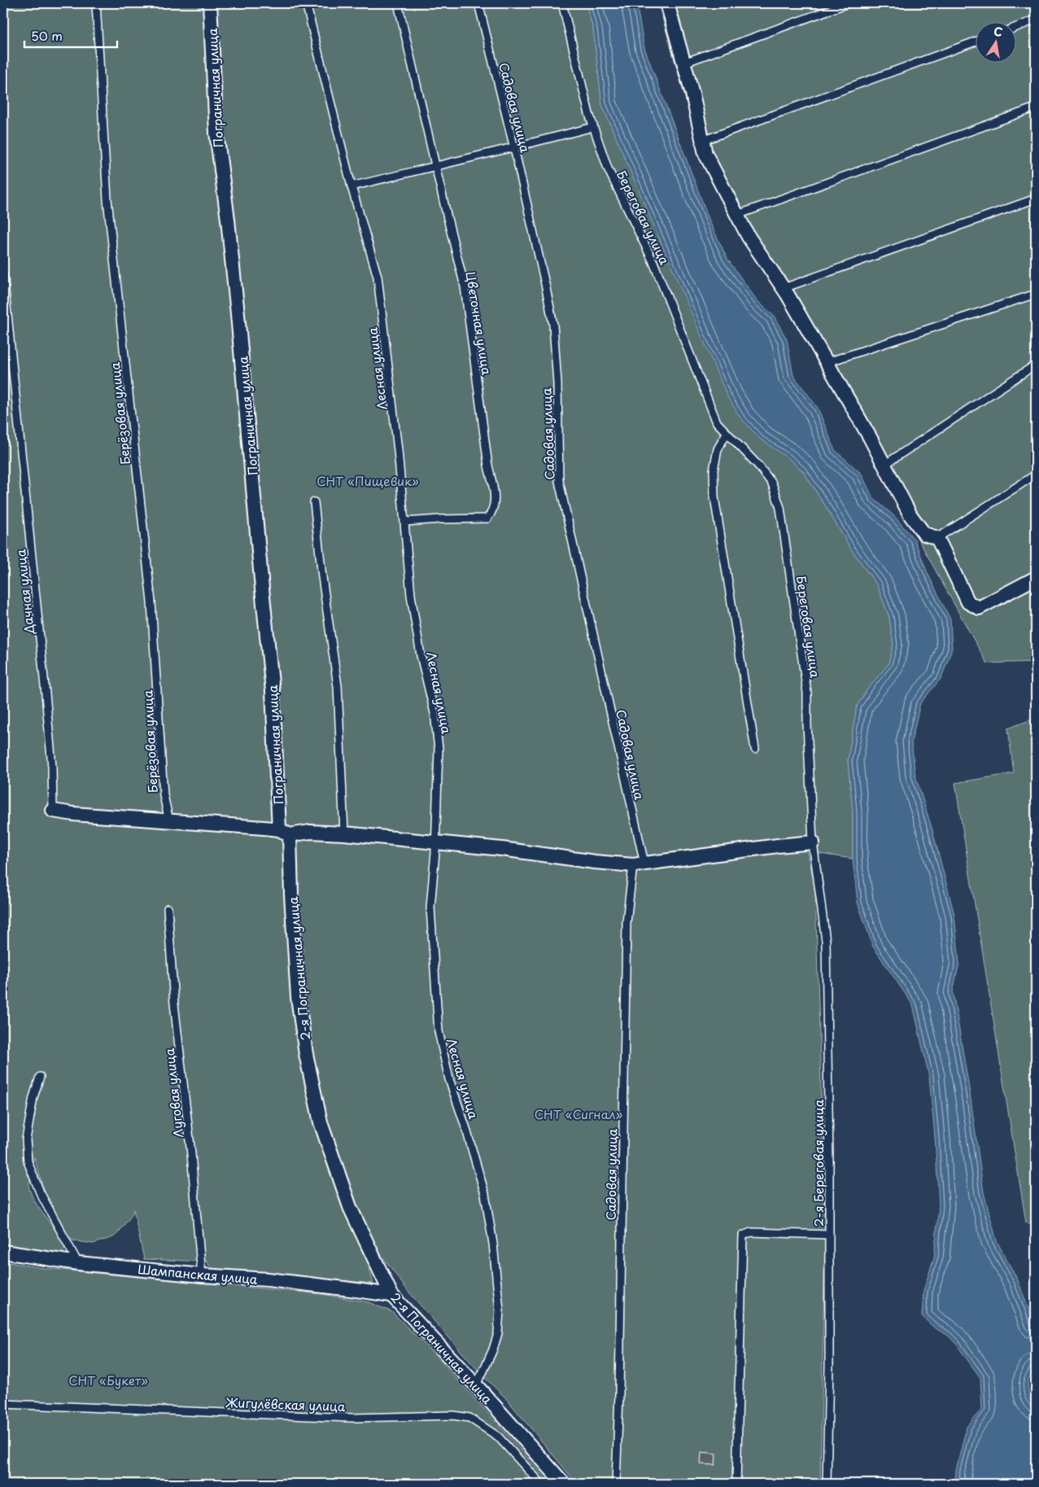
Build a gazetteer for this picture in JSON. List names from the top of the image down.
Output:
{
  "streets": {
    "street": ["Пограничная улица", "2-я Пограничная улица", "Шампанская улица"],
    "lane": [
      "Садовая улица",
      "Береговая улица",
      "Цветочная улица",
      "Лесная улица",
      "Берёзовая улица",
      "Дачная улица",
      "Луговая улица",
      "2-я Береговая улица",
      "Жигулёвская улица"
    ]
  },
  "crossings": [
    ["Пограничная улица", "2-я Пограничная улица"],
    ["Береговая улица", "2-я Береговая улица"],
    ["Цветочная улица", "Лесная улица"],
    ["Лесная улица", "2-я Пограничная улица"],
    ["2-я Пограничная улица", "Шампанская улица"],
    ["Луговая улица", "Шампанская улица"]
  ],
  "parks": ["СНТ «Пищевик»", "СНТ «Сигнал»", "СНТ «Букет»"],
  "scale_bar": "50 m",
  "north": "top"
}
